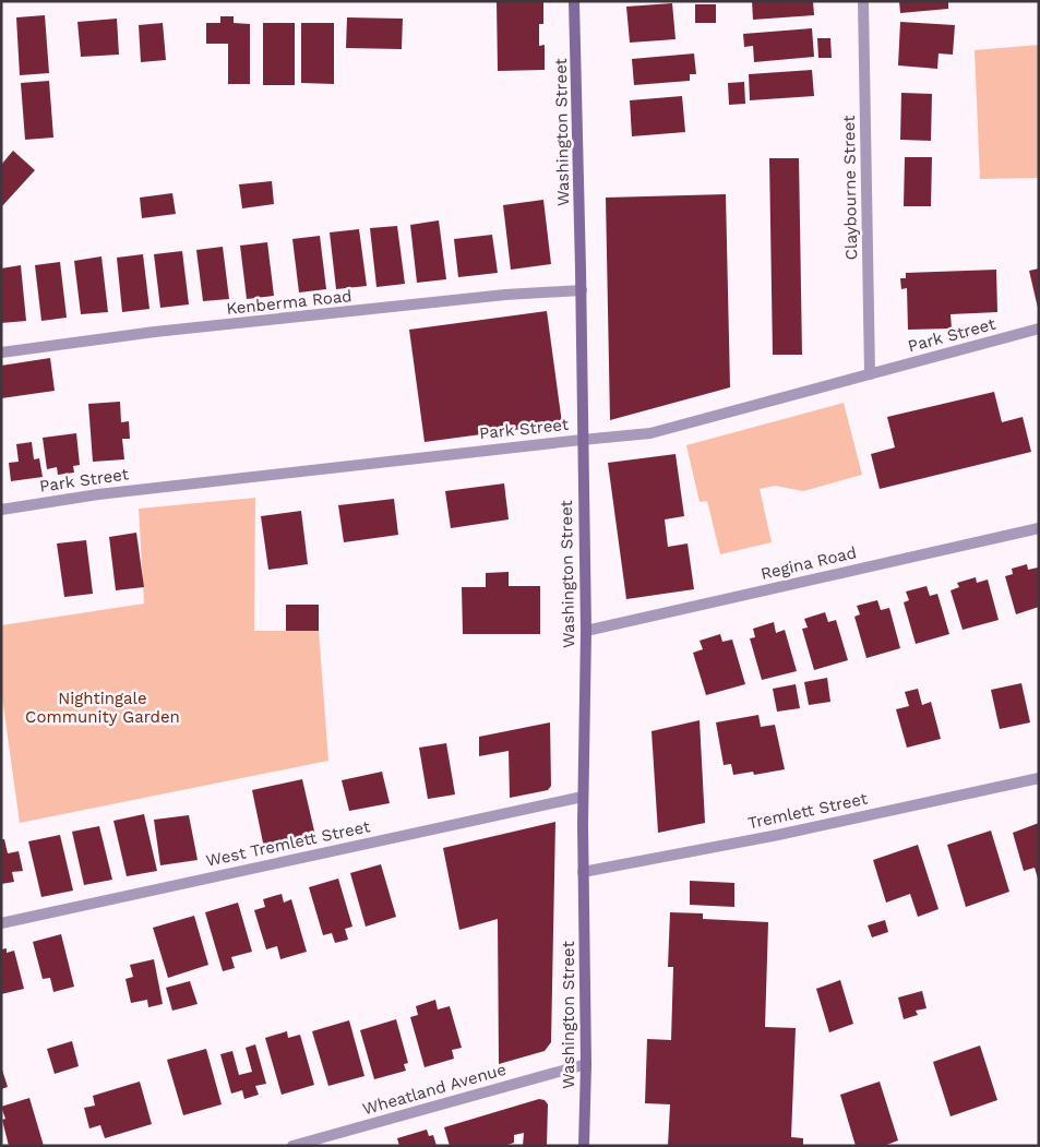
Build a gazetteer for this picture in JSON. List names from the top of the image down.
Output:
{
  "streets": {
    "main road": ["Washington Street"],
    "street": [
      "Claybourne Street",
      "Kenberma Road",
      "Park Street",
      "Regina Road",
      "Tremlett Street",
      "West Tremlett Street",
      "Wheatland Avenue"
    ]
  },
  "crossings": [
    ["Washington Street", "Kenberma Road"],
    ["Washington Street", "Park Street"],
    ["Washington Street", "Regina Road"],
    ["Washington Street", "Tremlett Street"],
    ["Washington Street", "West Tremlett Street"],
    ["Washington Street", "Wheatland Avenue"],
    ["Claybourne Street", "Park Street"]
  ],
  "parks": ["Nightingale Community Garden"]
}
